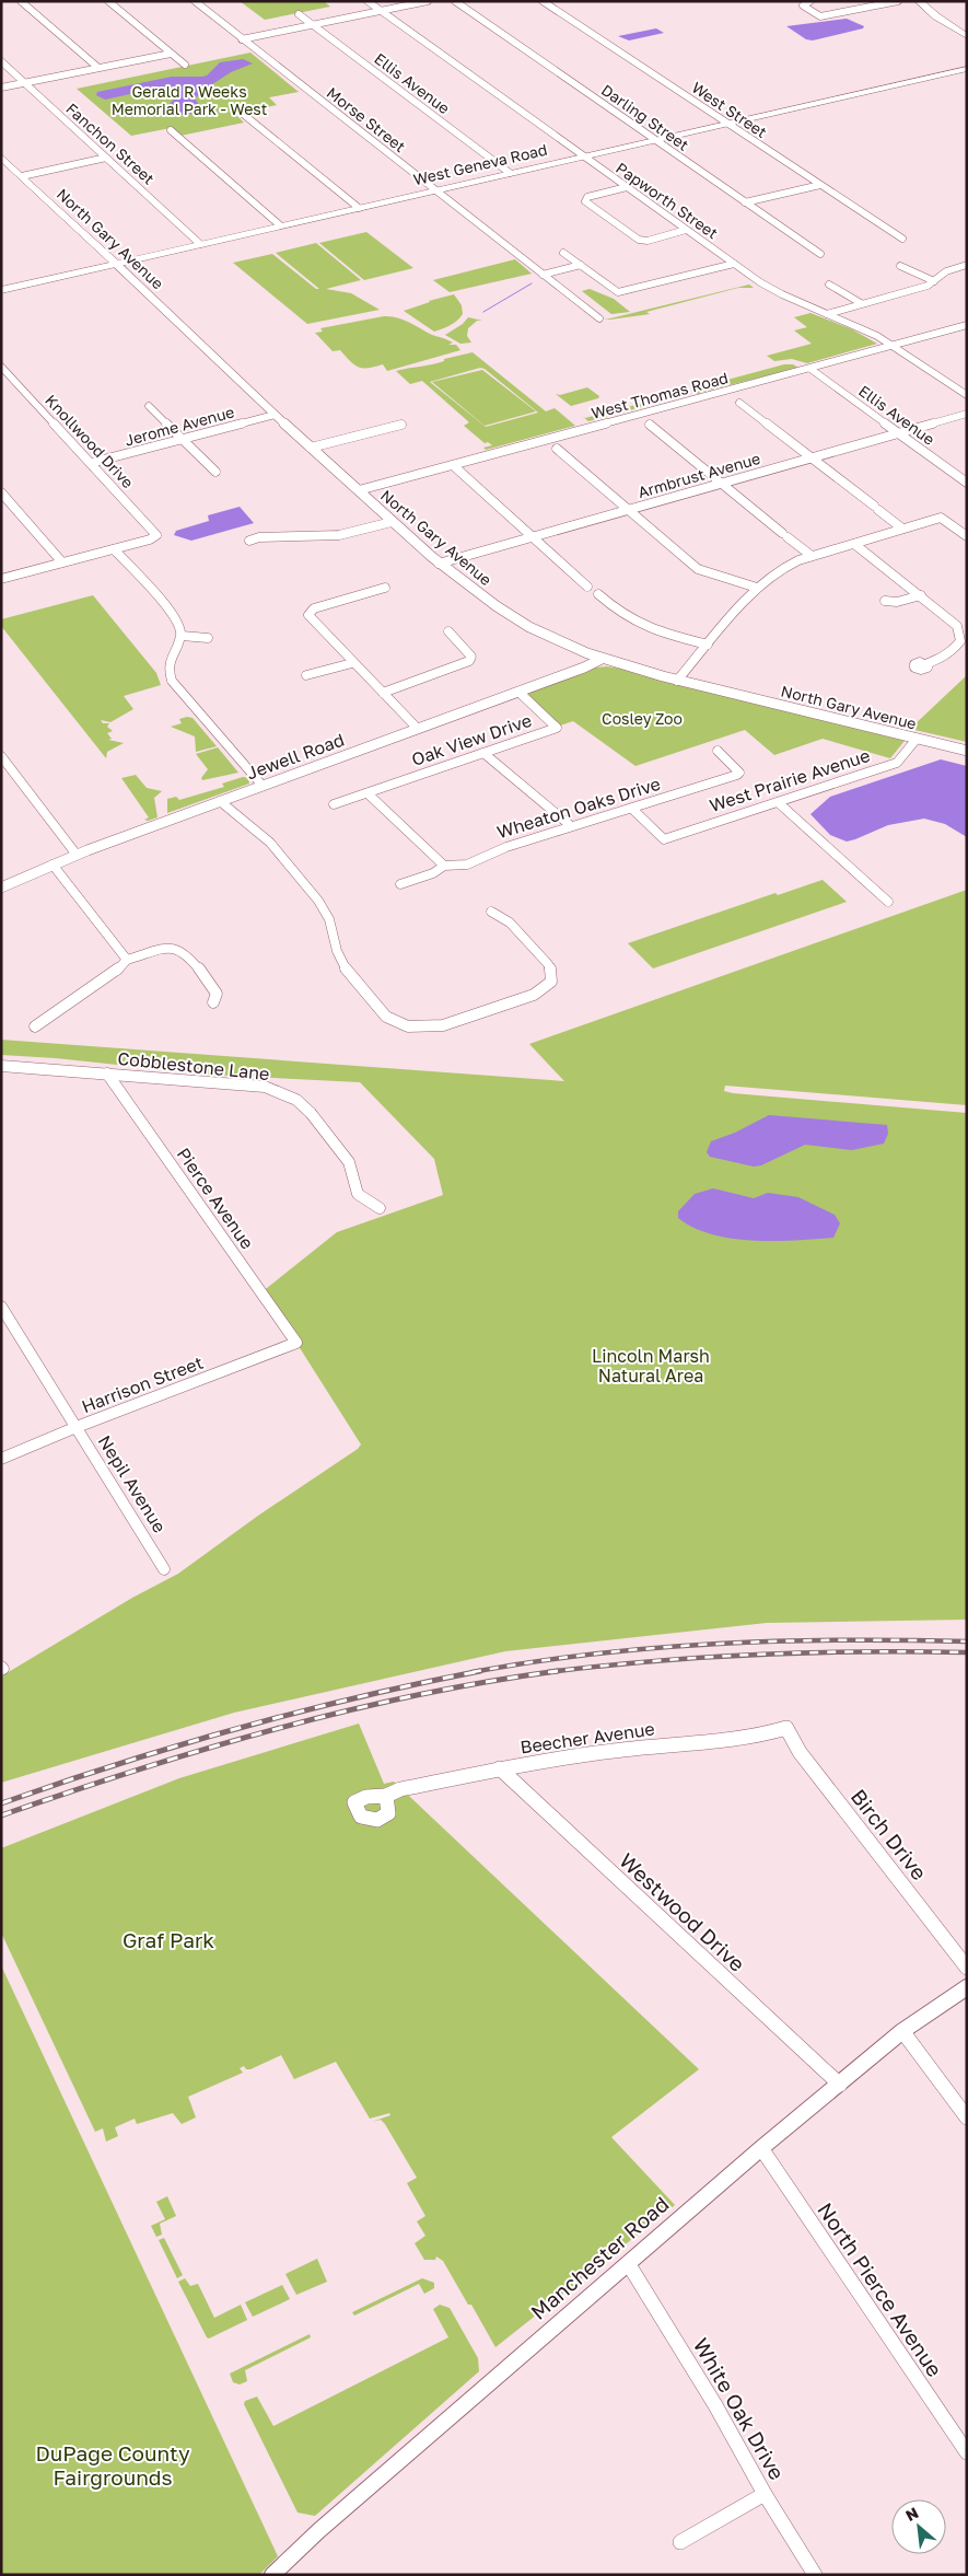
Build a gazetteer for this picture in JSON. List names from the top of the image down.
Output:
{
  "streets": {
    "main road": ["West Geneva Road", "North Gary Avenue"],
    "street": [
      "Ellis Avenue",
      "West Street",
      "Darling Street",
      "Morse Street",
      "Fanchon Street",
      "Papworth Street",
      "West Thomas Road",
      "Jerome Avenue",
      "Knollwood Drive",
      "Armbrust Avenue",
      "Oak View Drive",
      "Jewell Road",
      "West Prairie Avenue",
      "Wheaton Oaks Drive",
      "Cobblestone Lane",
      "Pierce Avenue",
      "Harrison Street",
      "Nepil Avenue",
      "Beecher Avenue",
      "Birch Drive",
      "Westwood Drive",
      "Manchester Road",
      "North Pierce Avenue",
      "White Oak Drive"
    ]
  },
  "crossings": [
    ["Ellis Avenue", "West Geneva Road"],
    ["Ellis Avenue", "West Thomas Road"],
    ["Ellis Avenue", "Armbrust Avenue"],
    ["West Street", "West Geneva Road"],
    ["Darling Street", "West Geneva Road"],
    ["Morse Street", "West Geneva Road"],
    ["Fanchon Street", "West Geneva Road"],
    ["West Geneva Road", "Papworth Street"],
    ["West Geneva Road", "North Gary Avenue"],
    ["Papworth Street", "West Thomas Road"],
    ["North Gary Avenue", "West Thomas Road"],
    ["North Gary Avenue", "Jerome Avenue"],
    ["North Gary Avenue", "Armbrust Avenue"],
    ["North Gary Avenue", "Jewell Road"],
    ["North Gary Avenue", "West Prairie Avenue"],
    ["Jerome Avenue", "Knollwood Drive"],
    ["Oak View Drive", "Jewell Road"],
    ["West Prairie Avenue", "Wheaton Oaks Drive"],
    ["Cobblestone Lane", "Pierce Avenue"],
    ["Pierce Avenue", "Harrison Street"],
    ["Harrison Street", "Nepil Avenue"],
    ["Beecher Avenue", "Birch Drive"],
    ["Beecher Avenue", "Westwood Drive"],
    ["Westwood Drive", "Manchester Road"],
    ["Manchester Road", "North Pierce Avenue"],
    ["Manchester Road", "White Oak Drive"]
  ],
  "parks": [
    "Gerald R Weeks Memorial Park - West",
    "Cosley Zoo",
    "Lincoln Marsh Natural Area",
    "Graf Park",
    "DuPage County Fairgrounds"
  ],
  "north": "top left"
}
